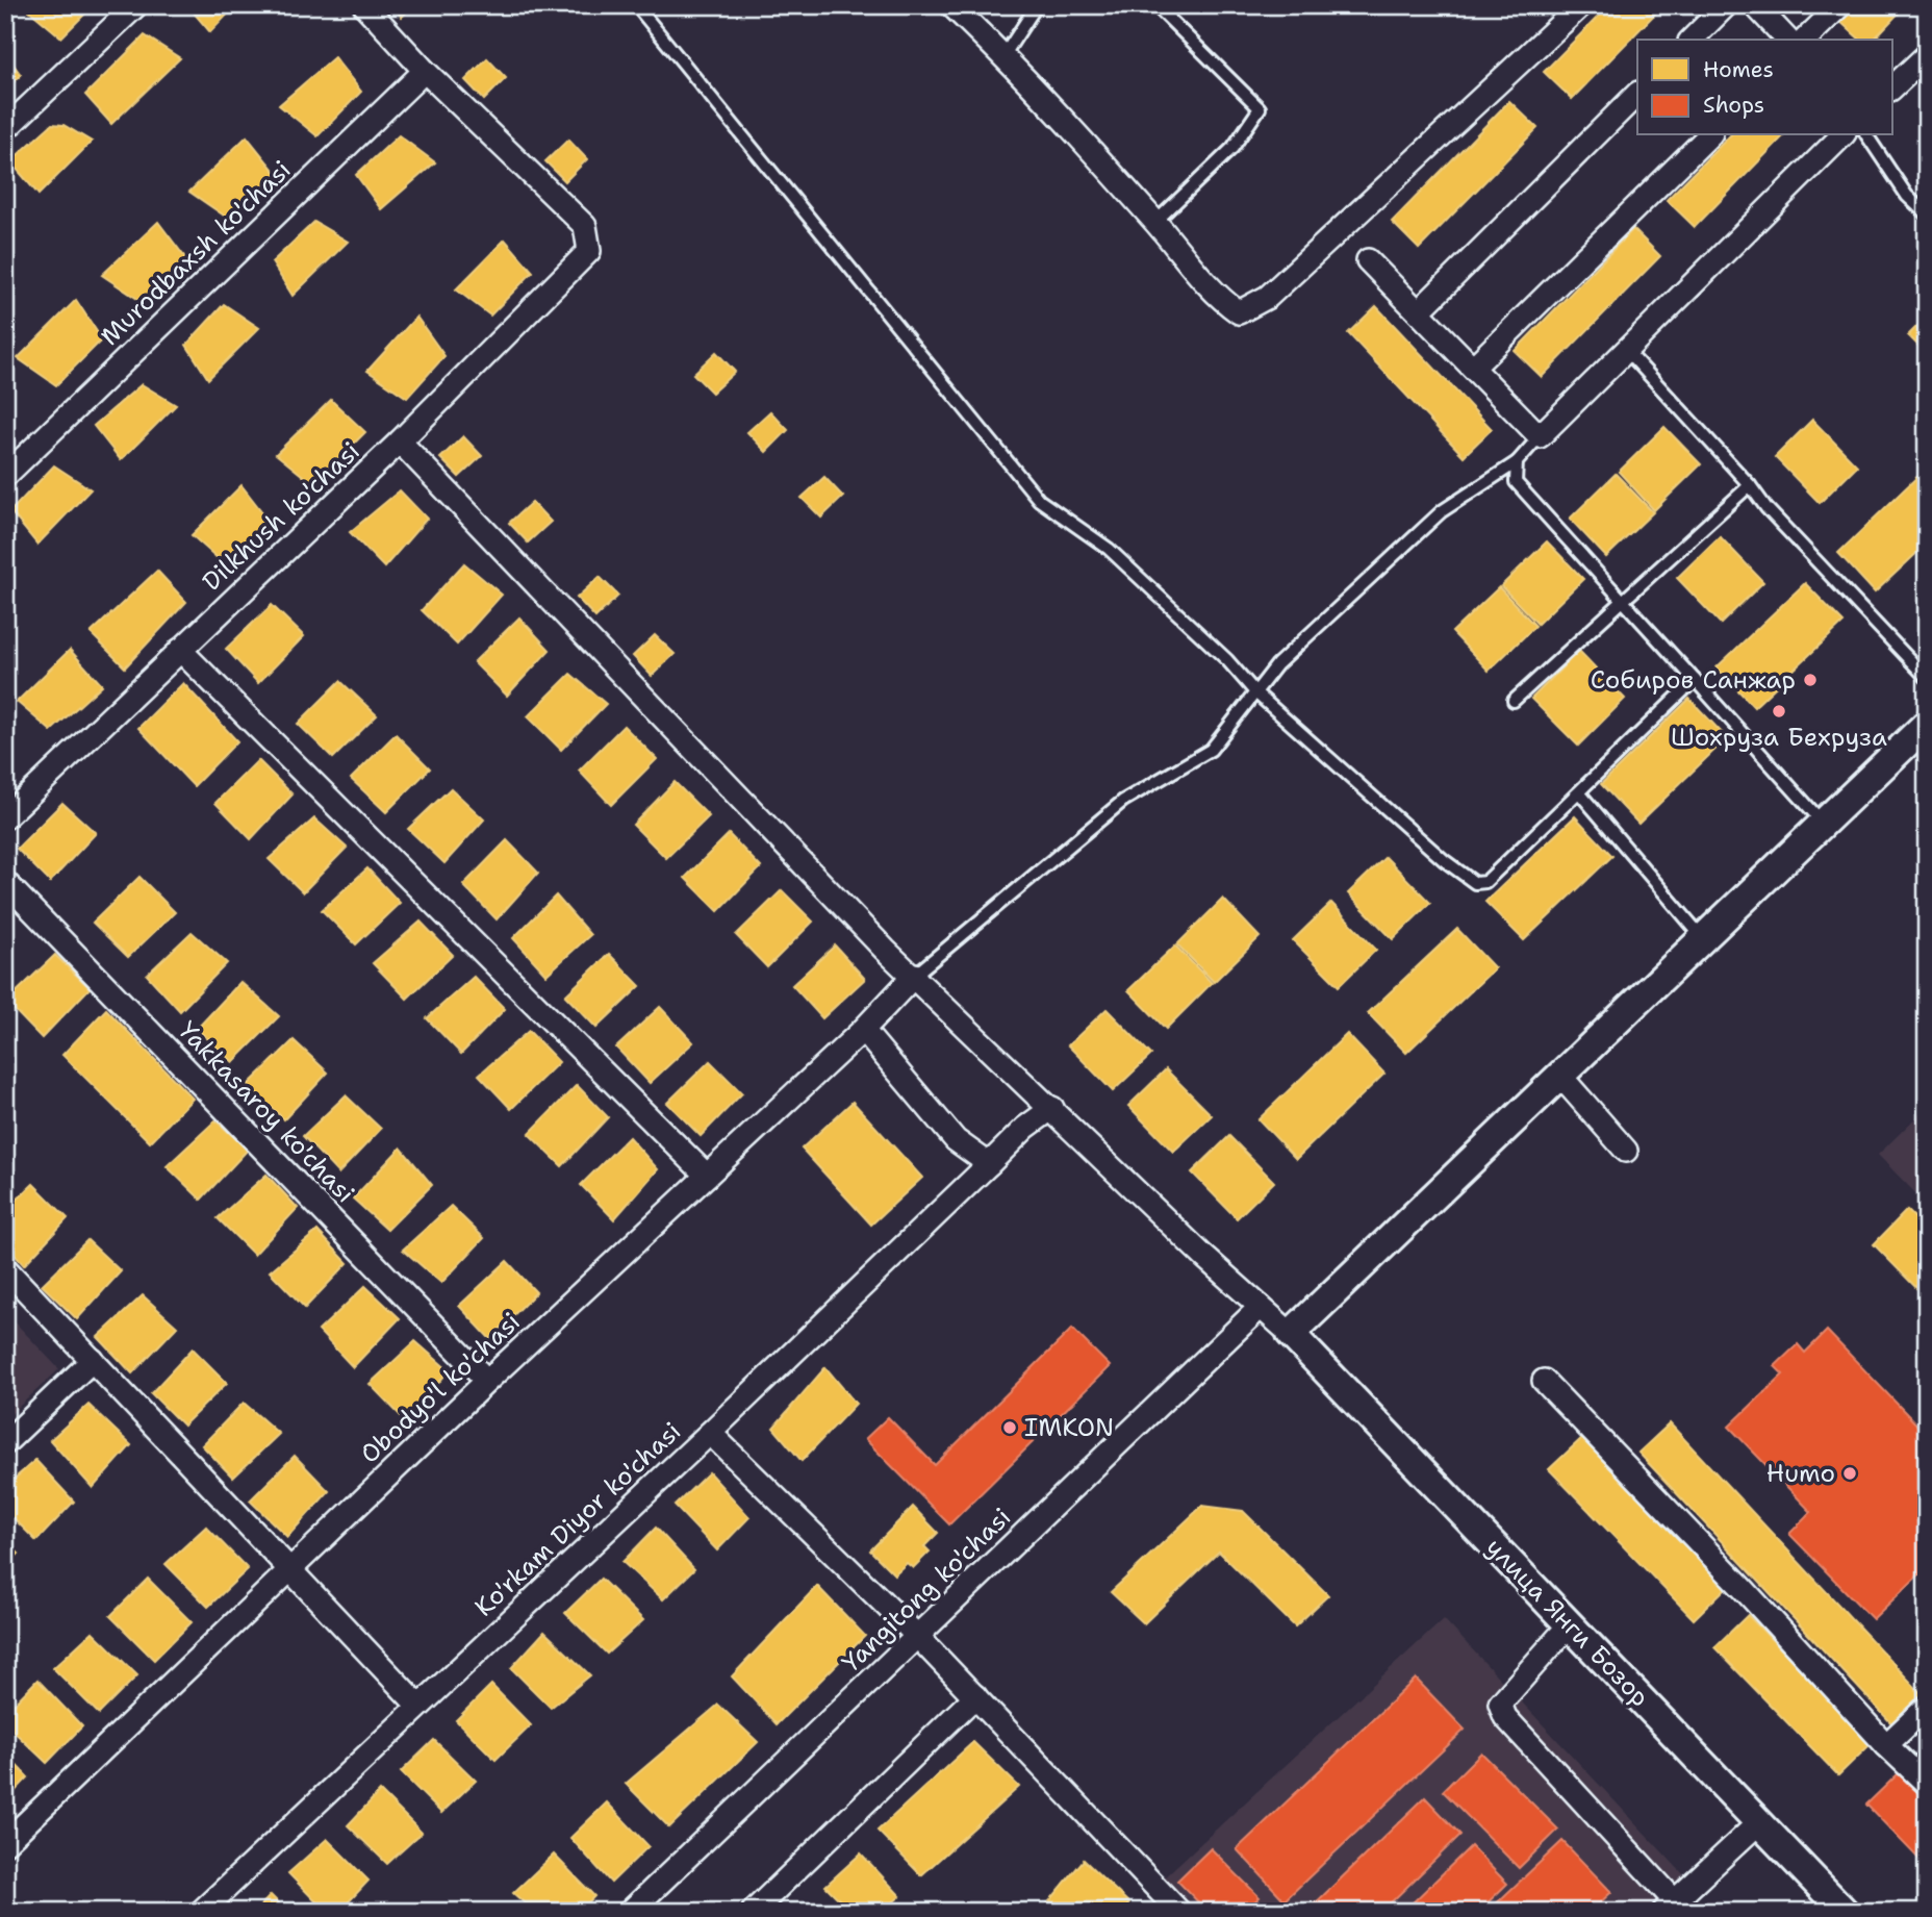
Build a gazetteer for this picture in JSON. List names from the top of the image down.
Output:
{
  "streets": {
    "street": [
      "Murodbaxsh ko'chasi",
      "Dilkhush ko'chasi",
      "Yakkasaroy ko'chasi",
      "Obodyo'l ko'chasi",
      "Ko'rkam Diyor ko'chasi",
      "Yangitong ko'chasi",
      "улица Янги Бозор"
    ]
  },
  "crossings": [
    ["Murodbaxsh ko'chasi", "Dilkhush ko'chasi"],
    ["Yakkasaroy ko'chasi", "Obodyo'l ko'chasi"]
  ],
  "places": [
    "Собиров Санжар",
    "Шохруза Бехруза",
    "IMKON",
    "Humo"
  ],
  "legend": ["Homes", "Shops"]
}
